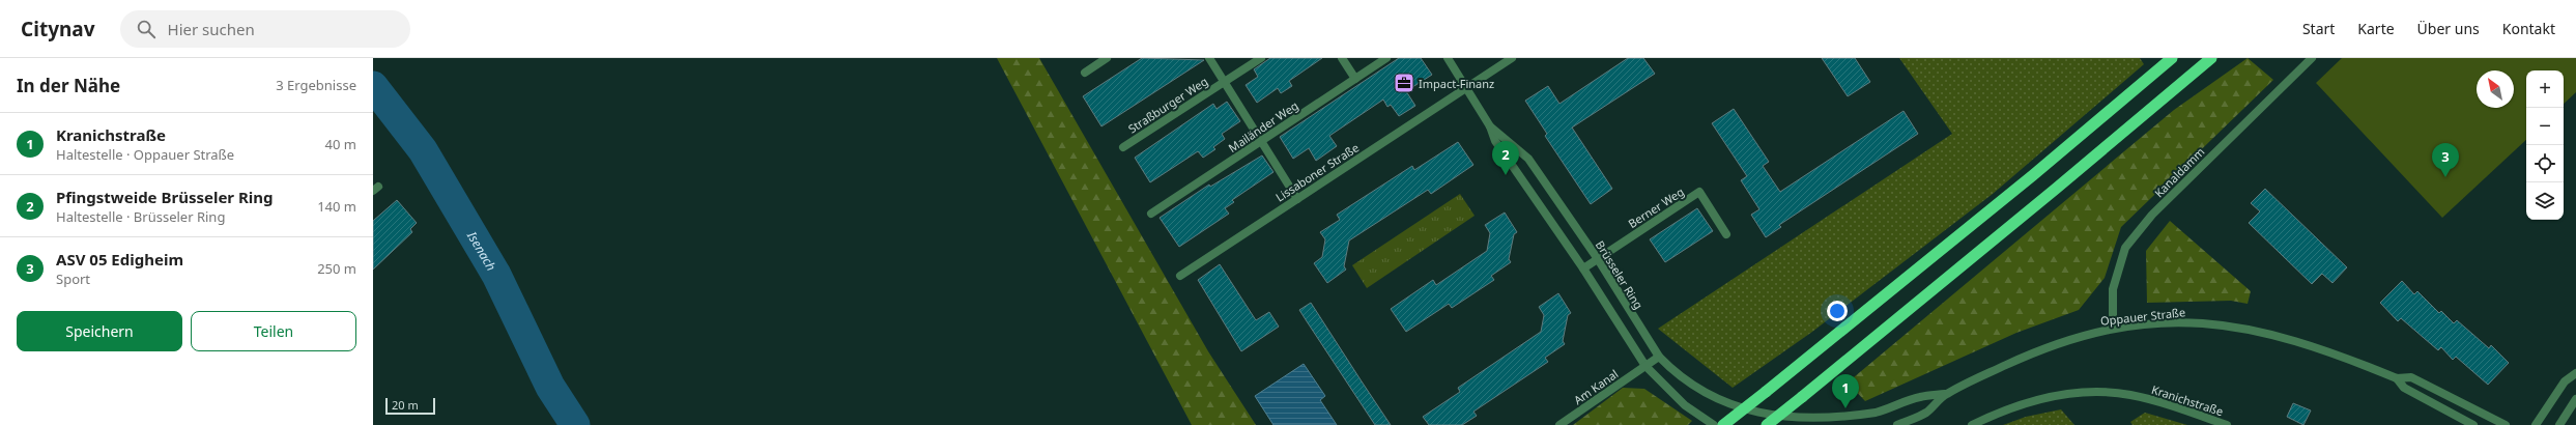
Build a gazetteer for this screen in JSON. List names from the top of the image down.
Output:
{
  "streets": {
    "street": [
      "Straßburger Weg",
      "Mailänder Weg",
      "Lissaboner Straße",
      "Kanaldamm",
      "Berner Weg",
      "Brüsseler Ring",
      "Oppauer Straße",
      "Am Kanal",
      "Kranichstraße"
    ]
  },
  "crossings": [
    ["Straßburger Weg", "Mailänder Weg"],
    ["Straßburger Weg", "Lissaboner Straße"],
    ["Lissaboner Straße", "Brüsseler Ring"],
    ["Kanaldamm", "Oppauer Straße"],
    ["Berner Weg", "Brüsseler Ring"],
    ["Brüsseler Ring", "Oppauer Straße"],
    ["Brüsseler Ring", "Am Kanal"]
  ],
  "water": ["Isenach"],
  "places": {
    "office": ["Impact-Finanz"]
  },
  "scale_bar": "20 m",
  "north": "top left",
  "page": {
    "header": "Citynav",
    "search": "Hier suchen",
    "nav": [
      "Start",
      "Karte",
      "Über uns",
      "Kontakt"
    ],
    "heading": ["In der Nähe", "3 Ergebnisse"],
    "map_buttons": ["+", "−"],
    "list": [
      {
        "mark": "1",
        "name": "Kranichstraße",
        "note": "Haltestelle · Oppauer Straße",
        "value": "40 m"
      },
      {
        "mark": "2",
        "name": "Pfingstweide Brüsseler Ring",
        "note": "Haltestelle · Brüsseler Ring",
        "value": "140 m"
      },
      {
        "mark": "3",
        "name": "ASV 05 Edigheim",
        "note": "Sport",
        "value": "250 m"
      }
    ],
    "pins": ["2", "3", "1"],
    "buttons": ["Speichern", "Teilen"],
    "scale": "20 m"
  }
}
